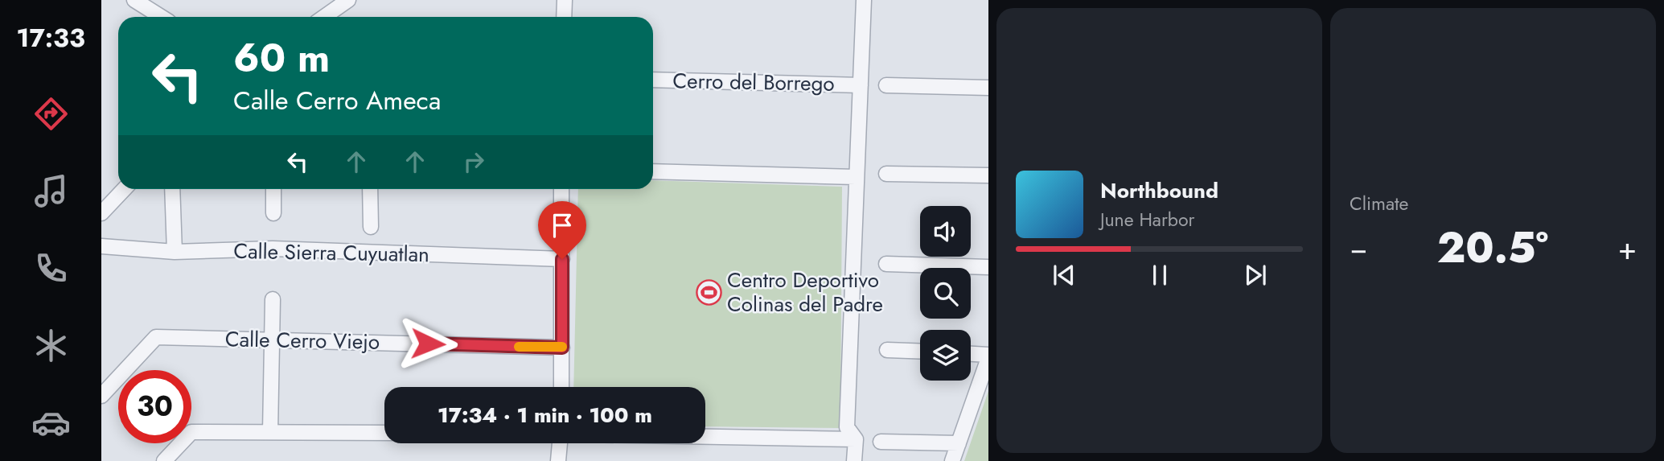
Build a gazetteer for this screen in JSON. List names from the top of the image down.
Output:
{
  "streets": {
    "street": ["Cerro del Borrego", "Calle Sierra Cuyuatlan", "Calle Cerro Viejo"]
  },
  "places": {
    "sports": ["Centro Deportivo Colinas del Padre"]
  },
  "page": {
    "tabs": "17:33",
    "tile": "Climate",
    "turn": ["60 m", "Calle Cerro Ameca"],
    "song": ["Northbound", "June Harbor"],
    "heat": ["−", "20.5°", "+"],
    "limit": "30",
    "trip": "17:34 · 1 min · 100 m"
  }
}
